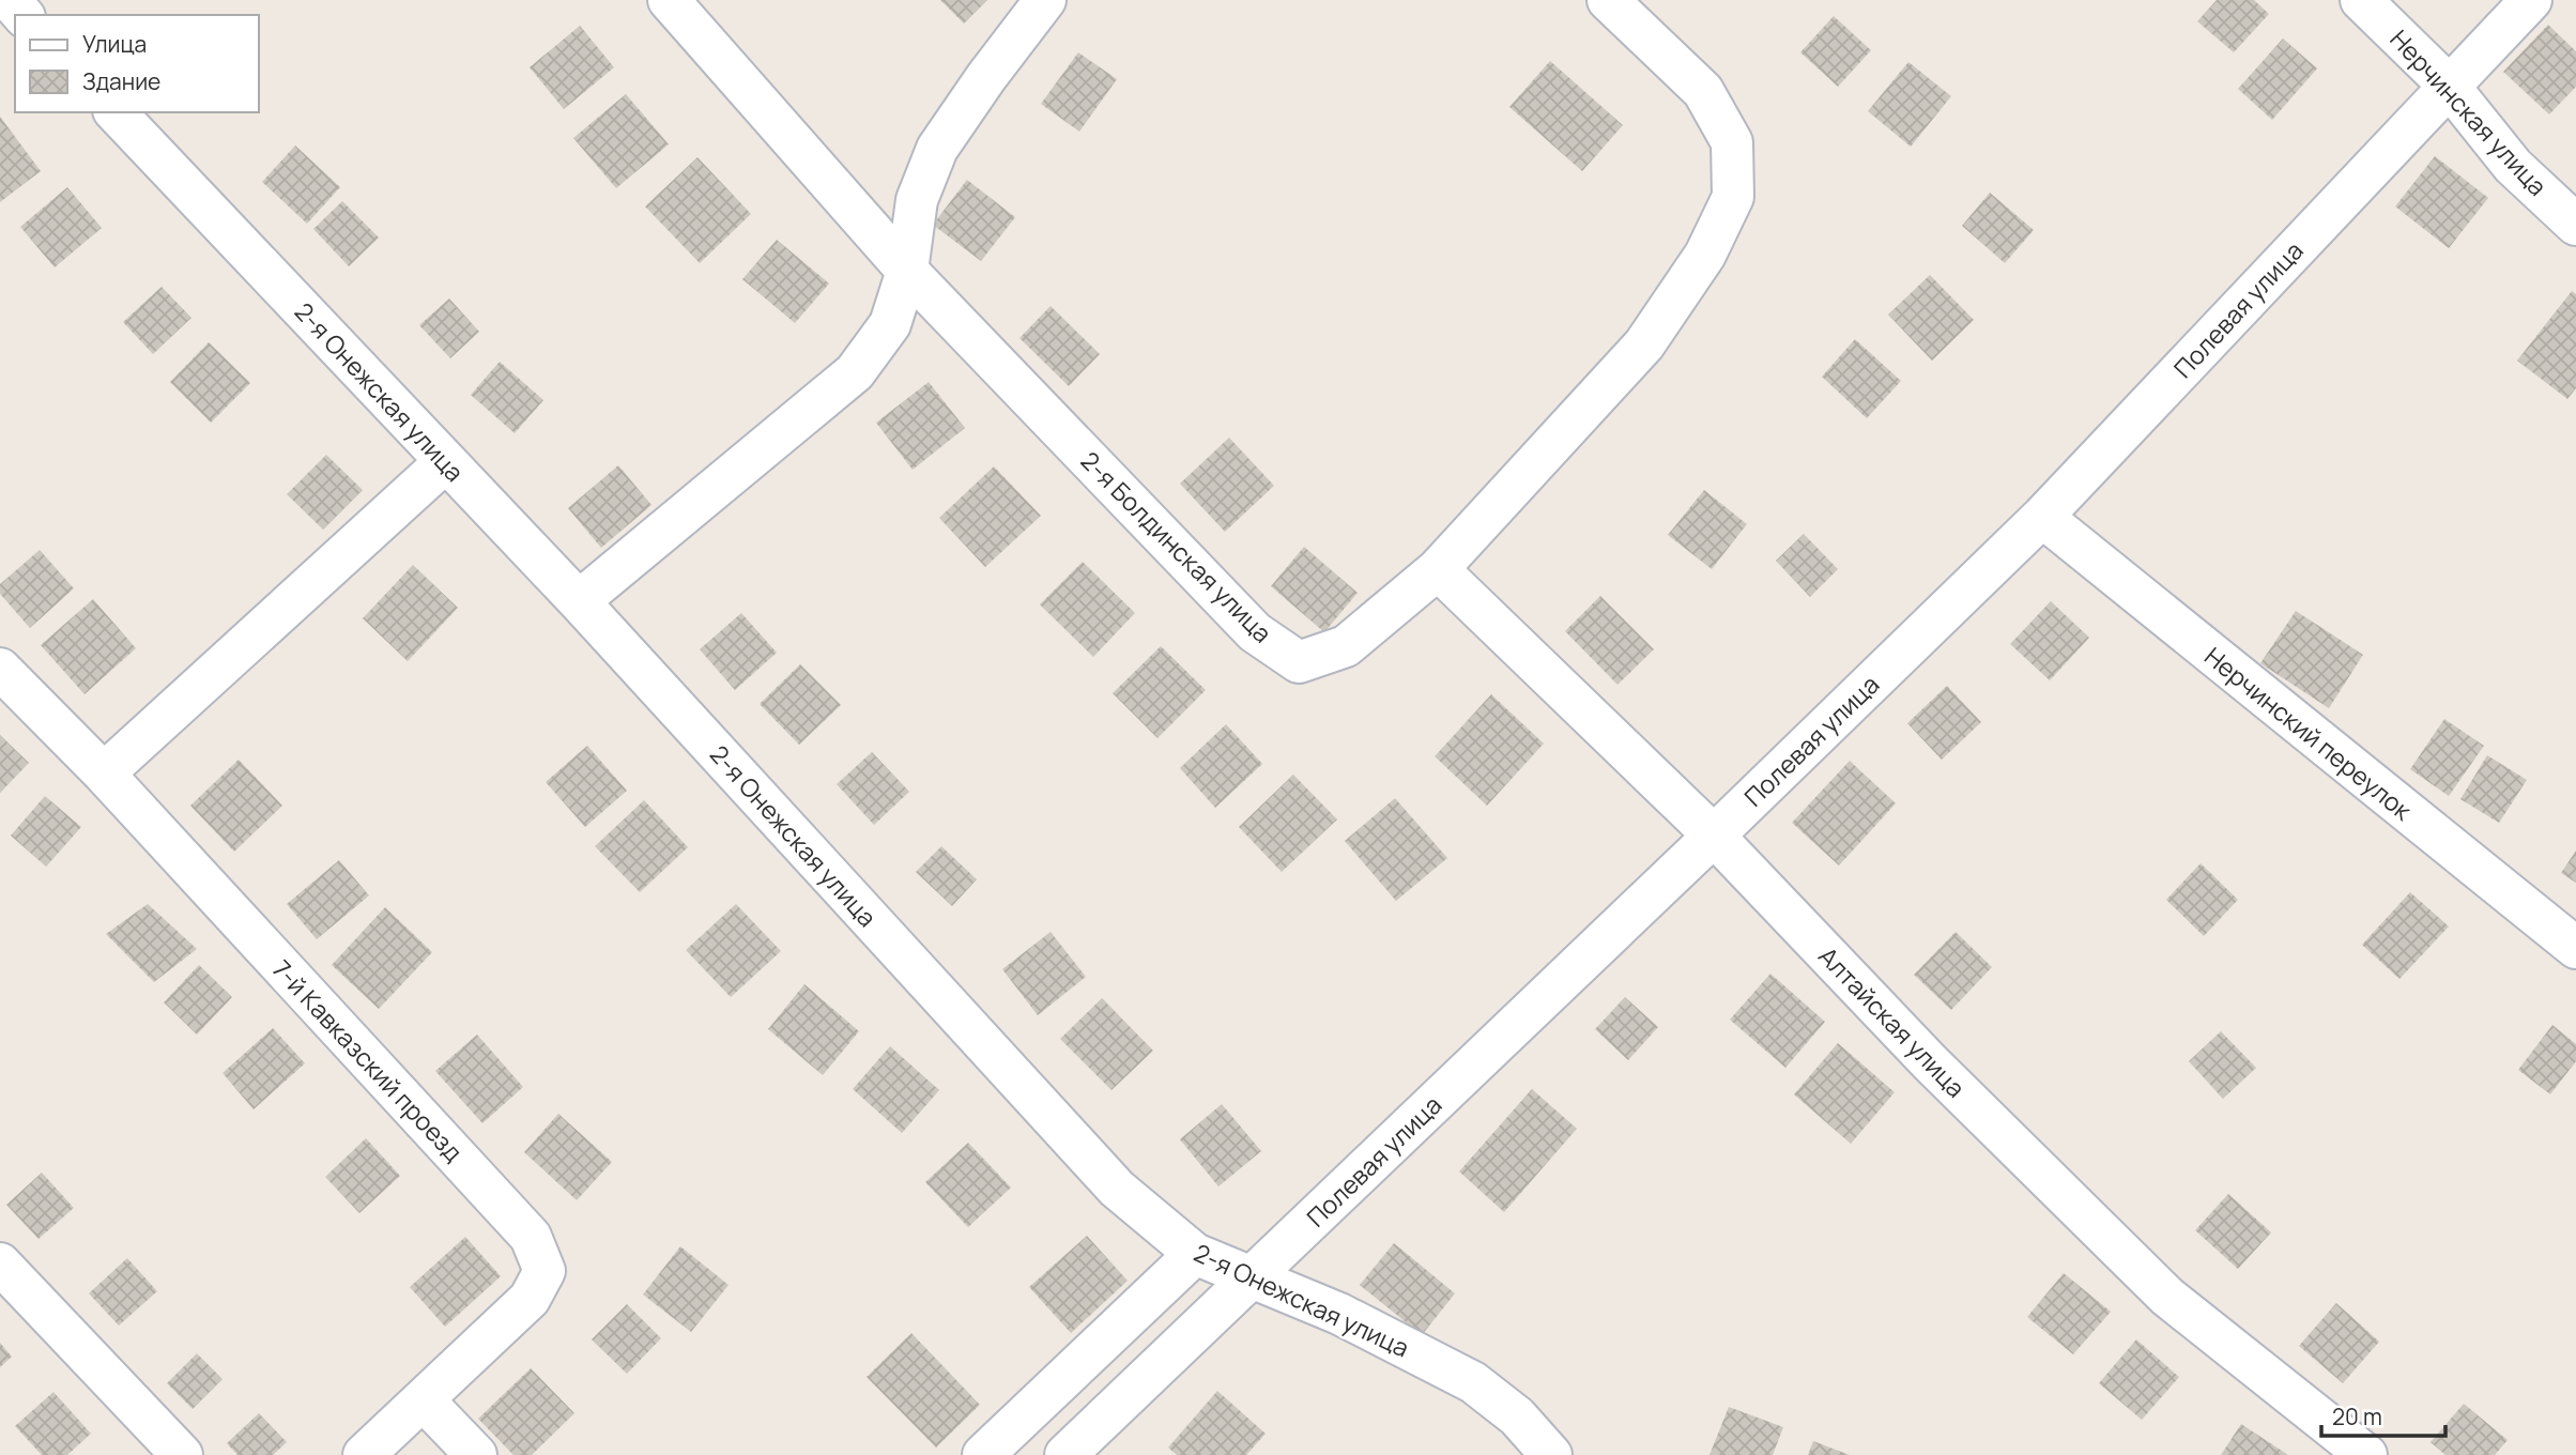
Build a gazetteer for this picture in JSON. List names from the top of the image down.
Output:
{
  "streets": {
    "street": [
      "Нерчинская улица",
      "Полевая улица",
      "2-я Онежская улица",
      "2-я Болдинская улица",
      "Нерчинский переулок",
      "Алтайская улица",
      "7-й Кавказский проезд"
    ]
  },
  "crossings": [
    ["Нерчинская улица", "Полевая улица"],
    ["Полевая улица", "2-я Онежская улица"],
    ["Полевая улица", "Нерчинский переулок"],
    ["Полевая улица", "Алтайская улица"],
    ["2-я Болдинская улица", "Алтайская улица"]
  ],
  "legend": ["Улица", "Здание"],
  "scale_bar": "20 m"
}
